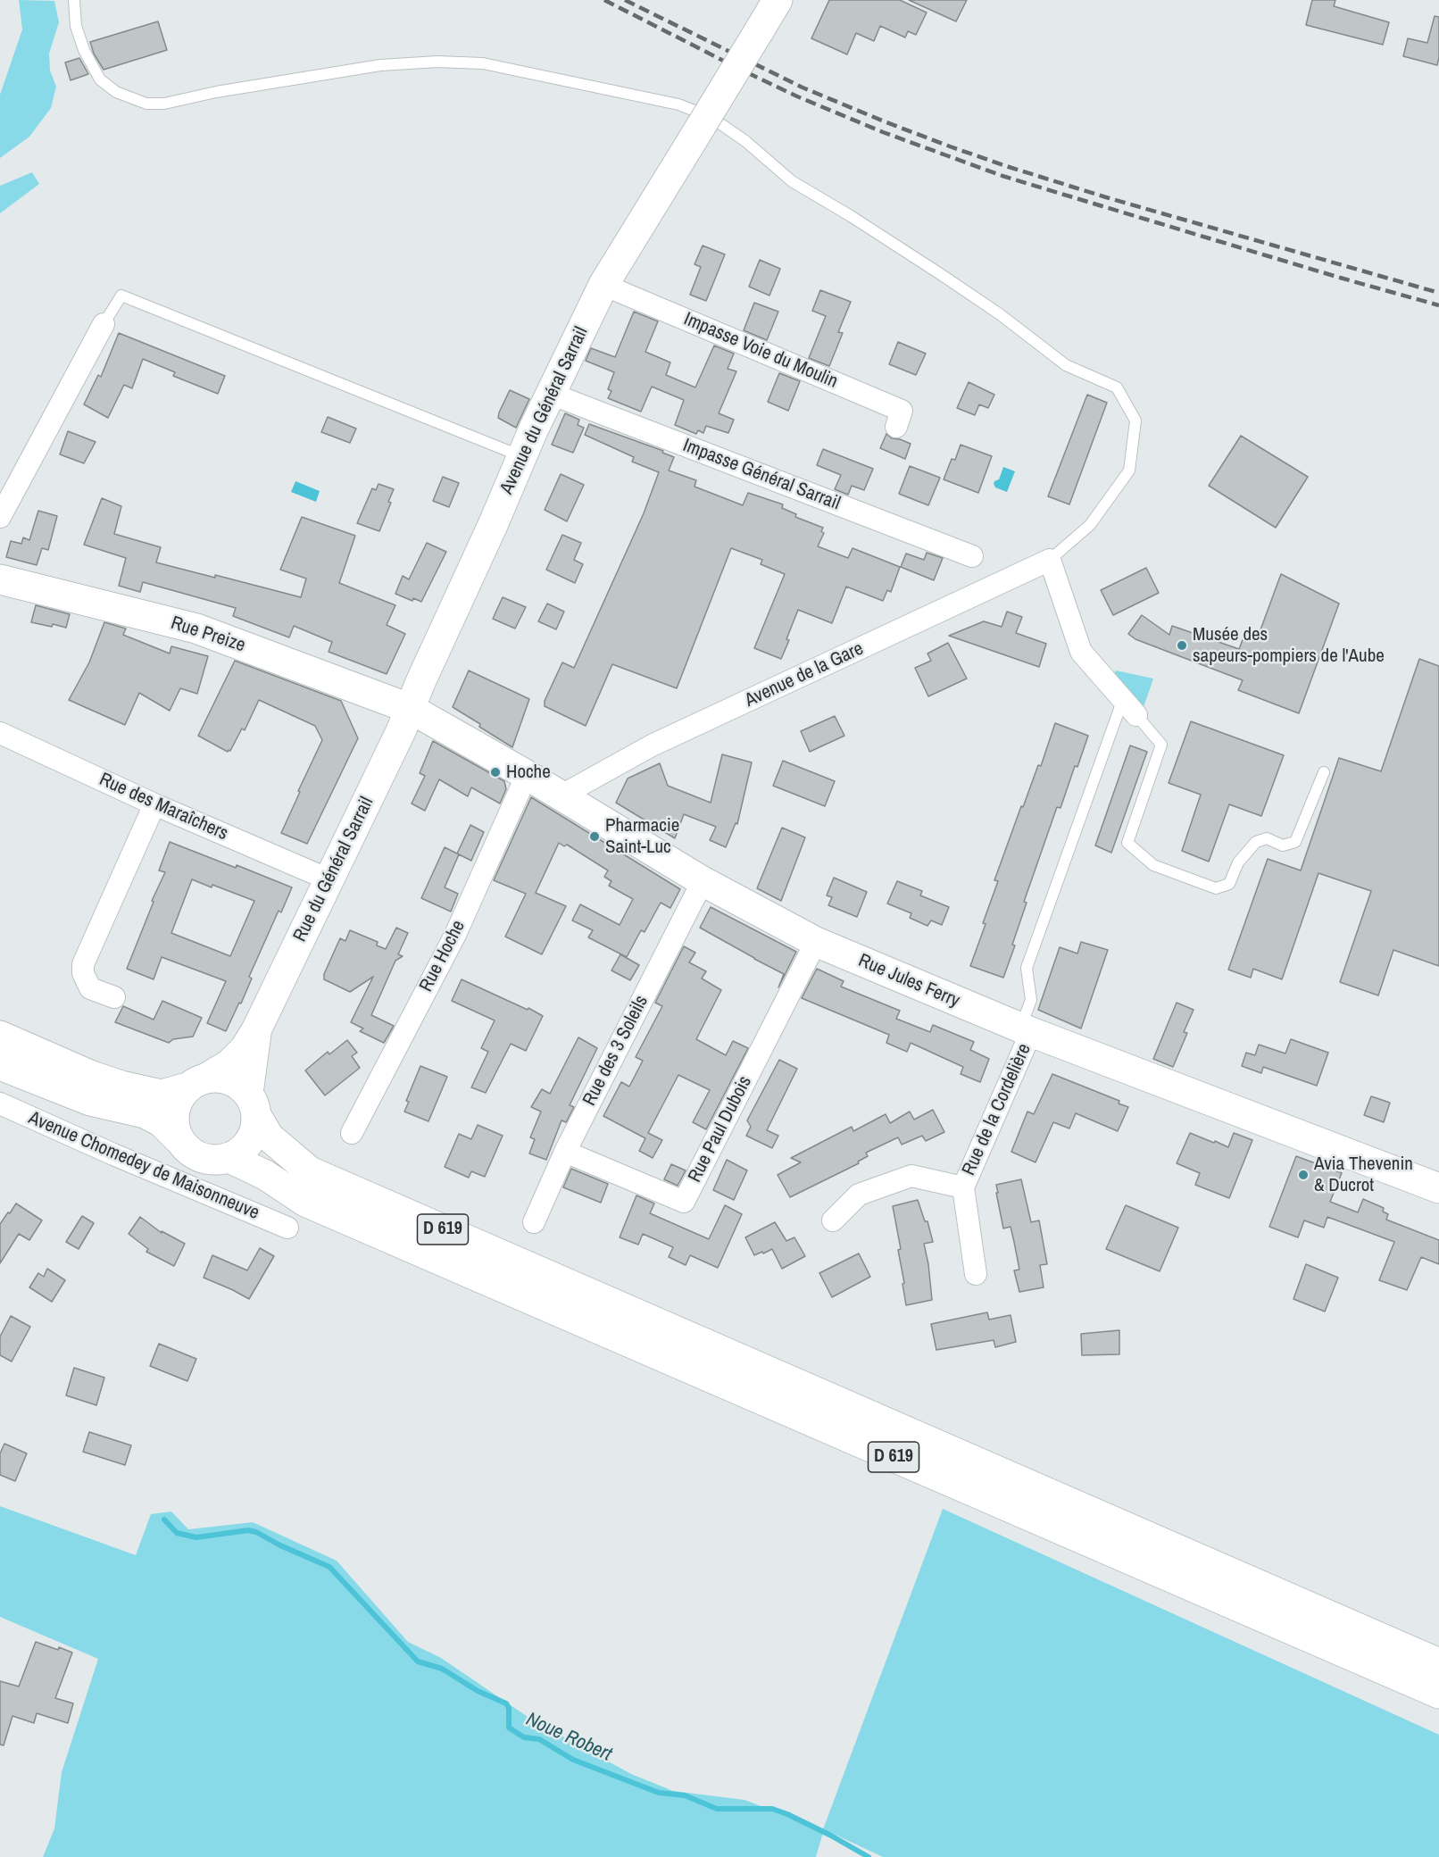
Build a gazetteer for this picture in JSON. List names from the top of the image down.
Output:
{
  "streets": {
    "main road": [
      "Avenue du Général Sarrail",
      "Rue Preize",
      "Rue du Général Sarrail",
      "Rue Jules Ferry",
      "Avenue Chomedey de Maisonneuve",
      "D 619"
    ],
    "street": [
      "Impasse Voie du Moulin",
      "Impasse Général Sarrail",
      "Avenue de la Gare",
      "Rue des Maraîchers",
      "Rue Hoche",
      "Rue des 3 Soleils",
      "Rue de la Cordelière",
      "Rue Paul Dubois"
    ]
  },
  "crossings": [
    ["Impasse Voie du Moulin", "Avenue du Général Sarrail"],
    ["Avenue du Général Sarrail", "Impasse Général Sarrail"],
    ["Avenue du Général Sarrail", "Rue Preize"],
    ["Avenue du Général Sarrail", "Rue du Général Sarrail"],
    ["Avenue du Général Sarrail", "Rue Jules Ferry"],
    ["Rue Preize", "Rue du Général Sarrail"],
    ["Rue Preize", "Rue Jules Ferry"],
    ["Avenue de la Gare", "Rue Jules Ferry"],
    ["Rue des Maraîchers", "Rue du Général Sarrail"],
    ["Rue du Général Sarrail", "Rue Jules Ferry"],
    ["Rue du Général Sarrail", "Avenue Chomedey de Maisonneuve"],
    ["Rue du Général Sarrail", "D 619"],
    ["Rue Hoche", "Rue Jules Ferry"],
    ["Rue Jules Ferry", "Rue des 3 Soleils"],
    ["Rue Jules Ferry", "Rue de la Cordelière"],
    ["Rue Jules Ferry", "Rue Paul Dubois"],
    ["Rue des 3 Soleils", "Rue Paul Dubois"],
    ["Avenue Chomedey de Maisonneuve", "D 619"]
  ],
  "water": ["Noue Robert"],
  "places": [
    "Musée des sapeurs-pompiers de l'Aube",
    "Hoche",
    "Pharmacie Saint-Luc",
    "Avia Thevenin & Ducrot"
  ]
}
